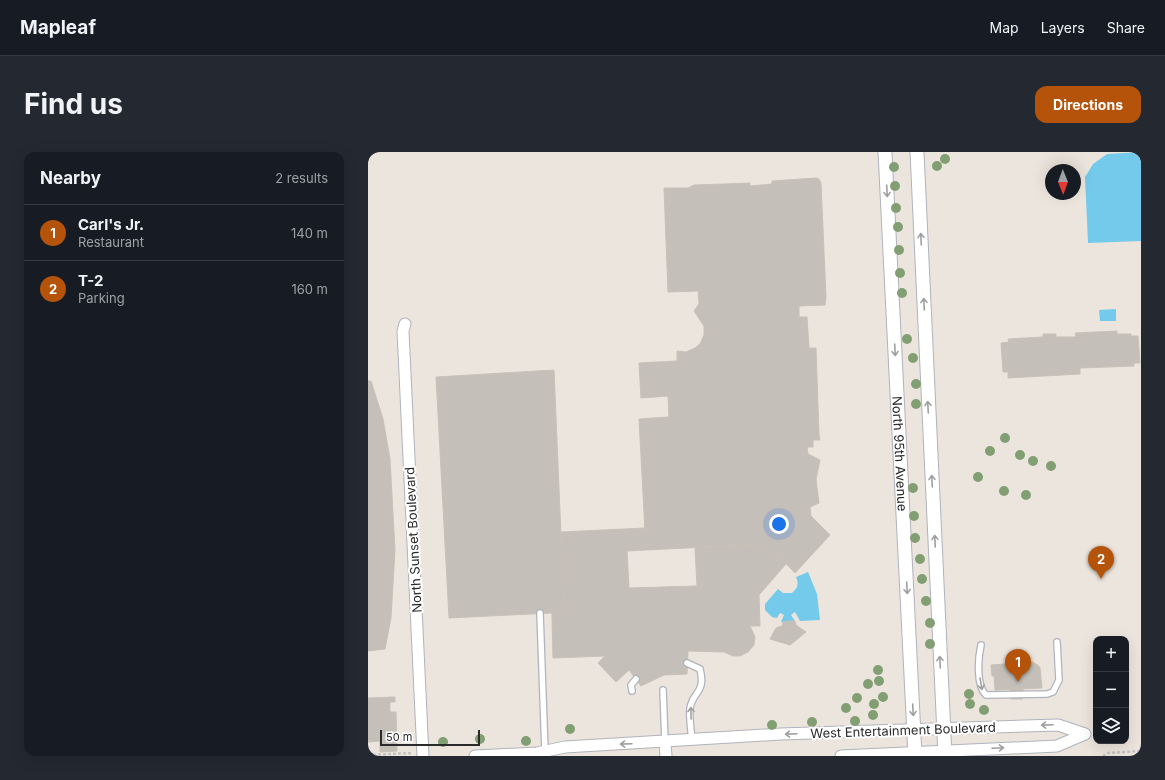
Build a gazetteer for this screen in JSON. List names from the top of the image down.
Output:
{
  "streets": {
    "street": ["North 95th Avenue", "North Sunset Boulevard", "West Entertainment Boulevard"]
  },
  "crossings": [
    ["North 95th Avenue", "West Entertainment Boulevard"]
  ],
  "scale_bar": "50 m",
  "north": "bottom",
  "page": {
    "header": "Mapleaf",
    "nav": ["Map", "Layers", "Share"],
    "buttons": "Directions",
    "title": "Find us",
    "heading": ["Nearby", "2 results"],
    "list": [
      {
        "mark": "1",
        "name": "Carl's Jr.",
        "note": "Restaurant",
        "value": "140 m"
      },
      {
        "mark": "2",
        "name": "T-2",
        "note": "Parking",
        "value": "160 m"
      }
    ],
    "pins": ["2", "1"],
    "map_buttons": ["+", "−"],
    "scale": "50 m"
  }
}
